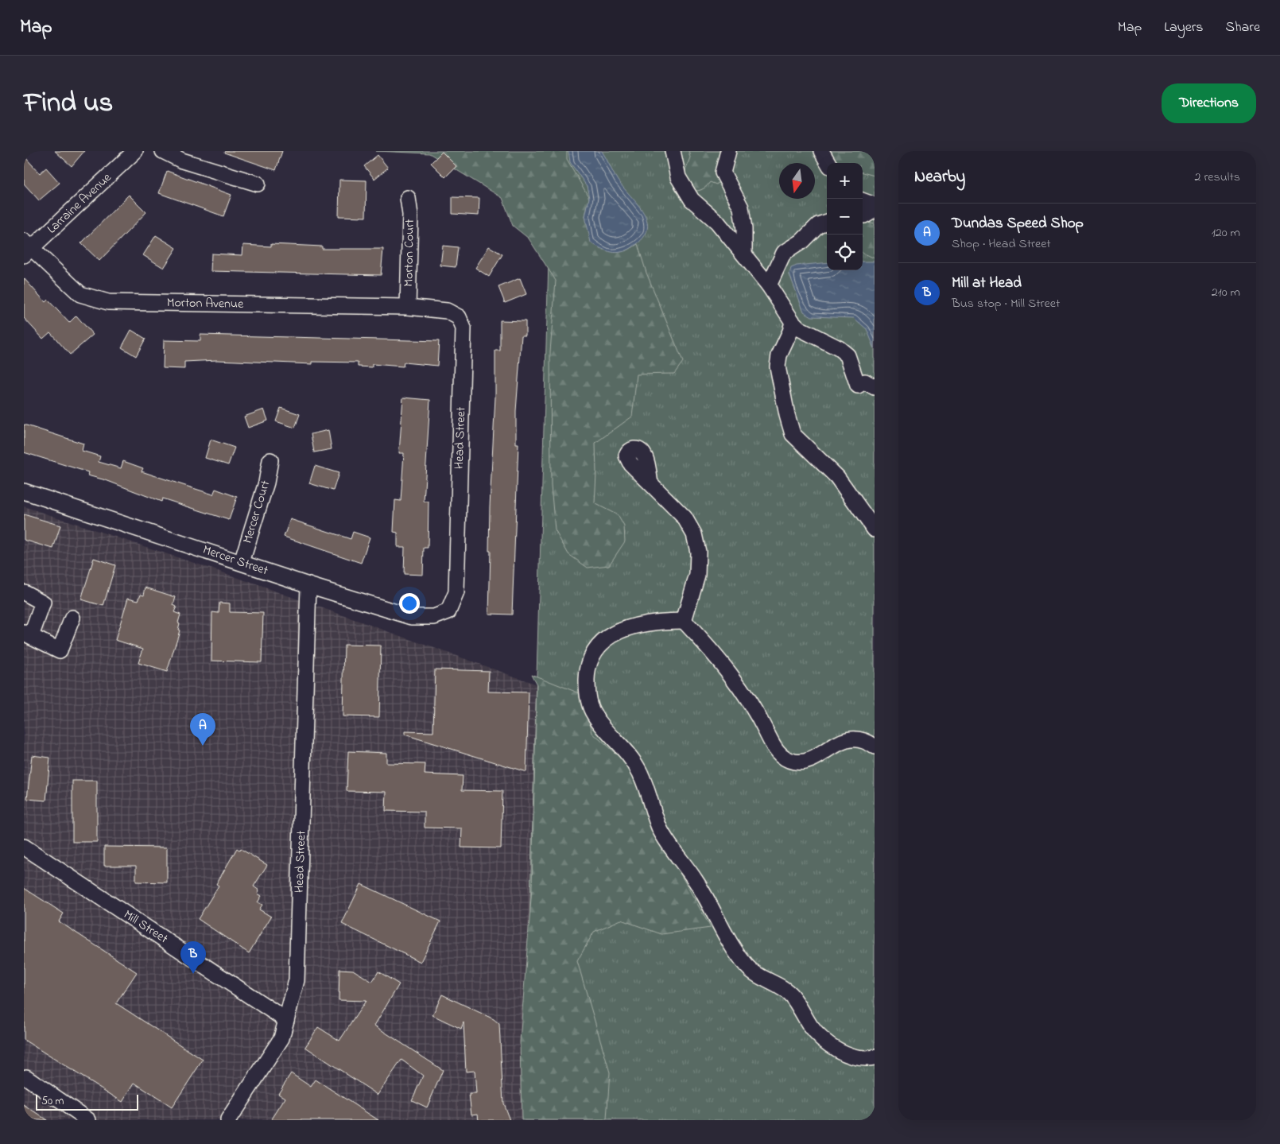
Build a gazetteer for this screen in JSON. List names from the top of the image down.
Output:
{
  "streets": {
    "street": [
      "Larraine Avenue",
      "Morton Court",
      "Morton Avenue",
      "Head Street",
      "Mercer Court",
      "Mercer Street",
      "Mill Street"
    ]
  },
  "crossings": [
    ["Larraine Avenue", "Morton Avenue"],
    ["Morton Court", "Morton Avenue"],
    ["Morton Court", "Head Street"],
    ["Morton Avenue", "Head Street"],
    ["Head Street", "Mercer Street"],
    ["Head Street", "Mill Street"],
    ["Mercer Court", "Mercer Street"]
  ],
  "scale_bar": "50 m",
  "north": "bottom",
  "page": {
    "header": "Map",
    "nav": ["Map", "Layers", "Share"],
    "title": "Find us",
    "buttons": "Directions",
    "heading": ["Nearby", "2 results"],
    "map_buttons": ["+", "−"],
    "list": [
      {
        "mark": "A",
        "name": "Dundas Speed Shop",
        "note": "Shop · Head Street",
        "value": "120 m"
      },
      {
        "mark": "B",
        "name": "Mill at Head",
        "note": "Bus stop · Mill Street",
        "value": "210 m"
      }
    ],
    "pins": ["A", "B"],
    "scale": "50 m"
  }
}
